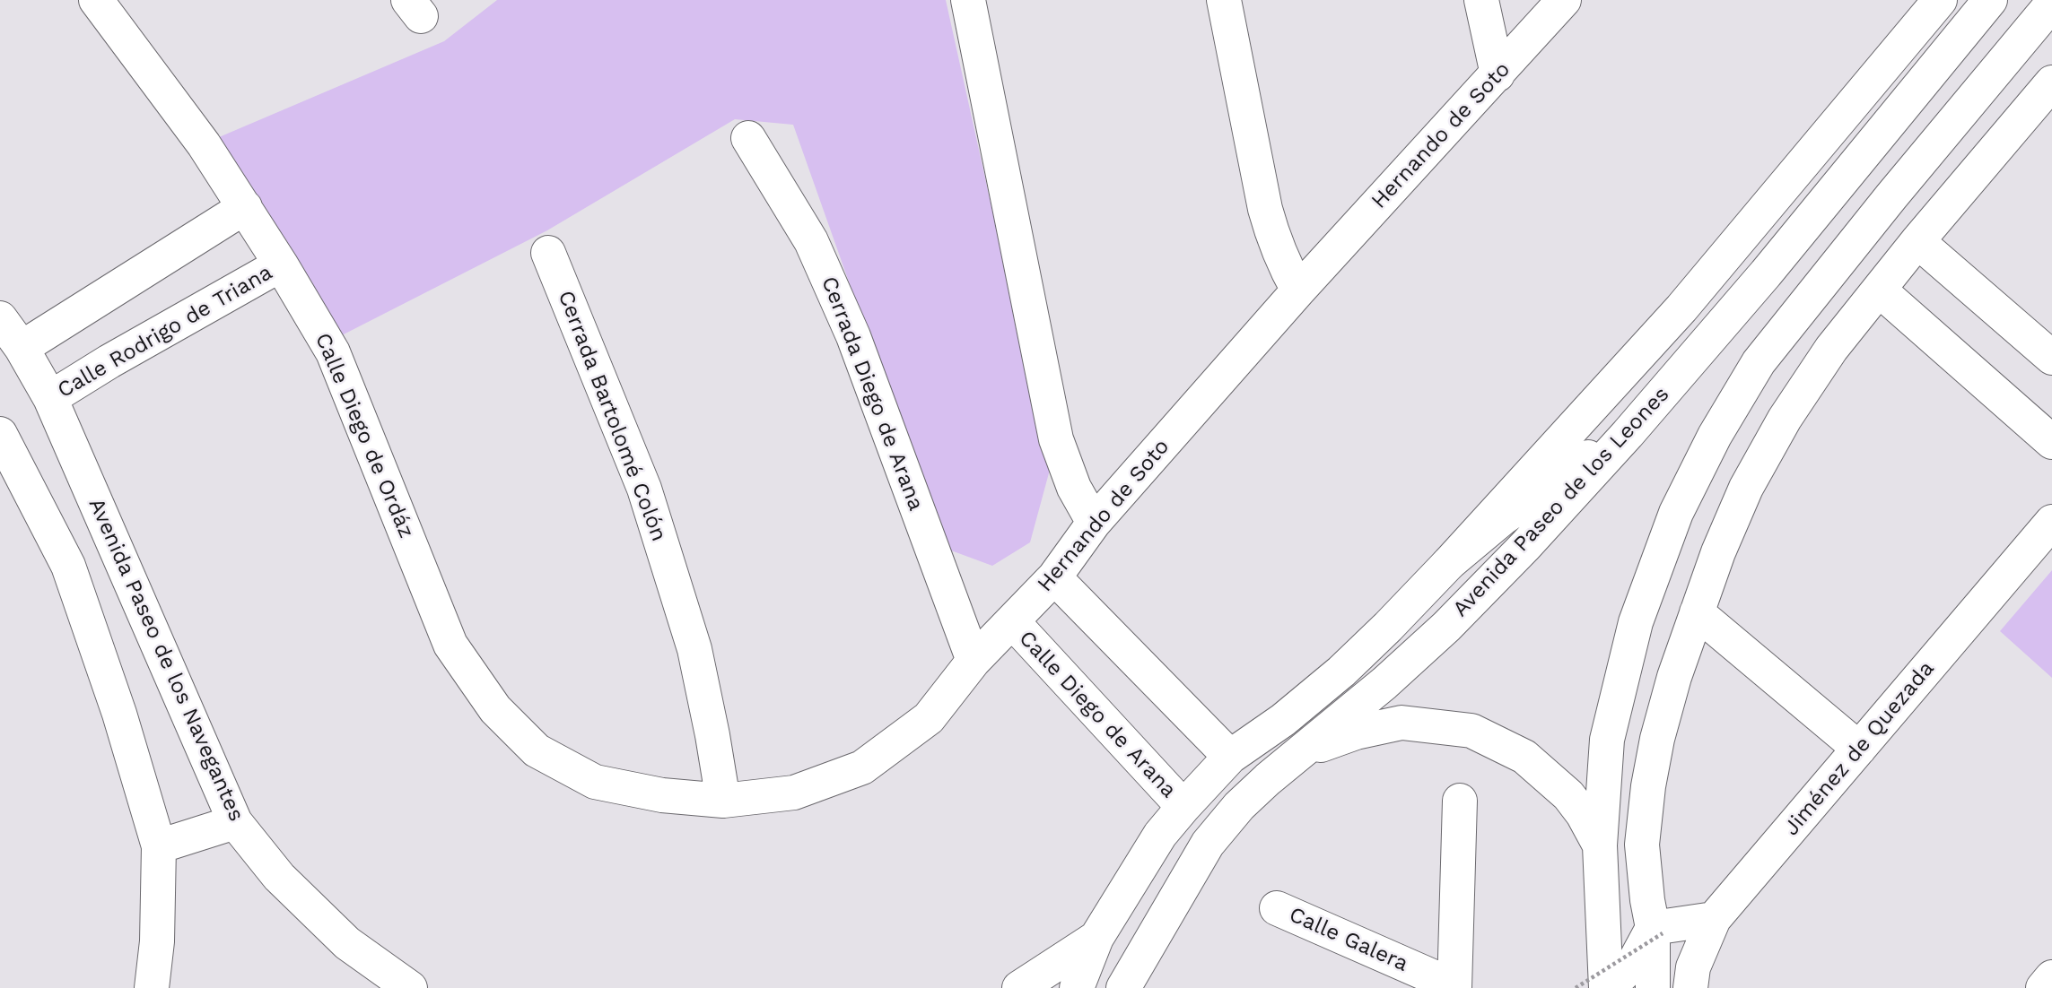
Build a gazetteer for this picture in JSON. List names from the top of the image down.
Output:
{
  "streets": {
    "street": [
      "Hernando de Soto",
      "Calle Rodrigo de Triana",
      "Cerrada Diego de Arana",
      "Cerrada Bartolomé Colón",
      "Calle Diego de Ordáz",
      "Avenida Paseo de los Leones",
      "Avenida Paseo de los Navegantes",
      "Calle Diego de Arana",
      "Jiménez de Quezada",
      "Calle Galera"
    ]
  },
  "crossings": [
    ["Hernando de Soto", "Cerrada Diego de Arana"],
    ["Hernando de Soto", "Cerrada Bartolomé Colón"],
    ["Hernando de Soto", "Calle Diego de Ordáz"],
    ["Hernando de Soto", "Calle Diego de Arana"],
    ["Calle Rodrigo de Triana", "Calle Diego de Ordáz"],
    ["Calle Rodrigo de Triana", "Avenida Paseo de los Navegantes"]
  ]
}
